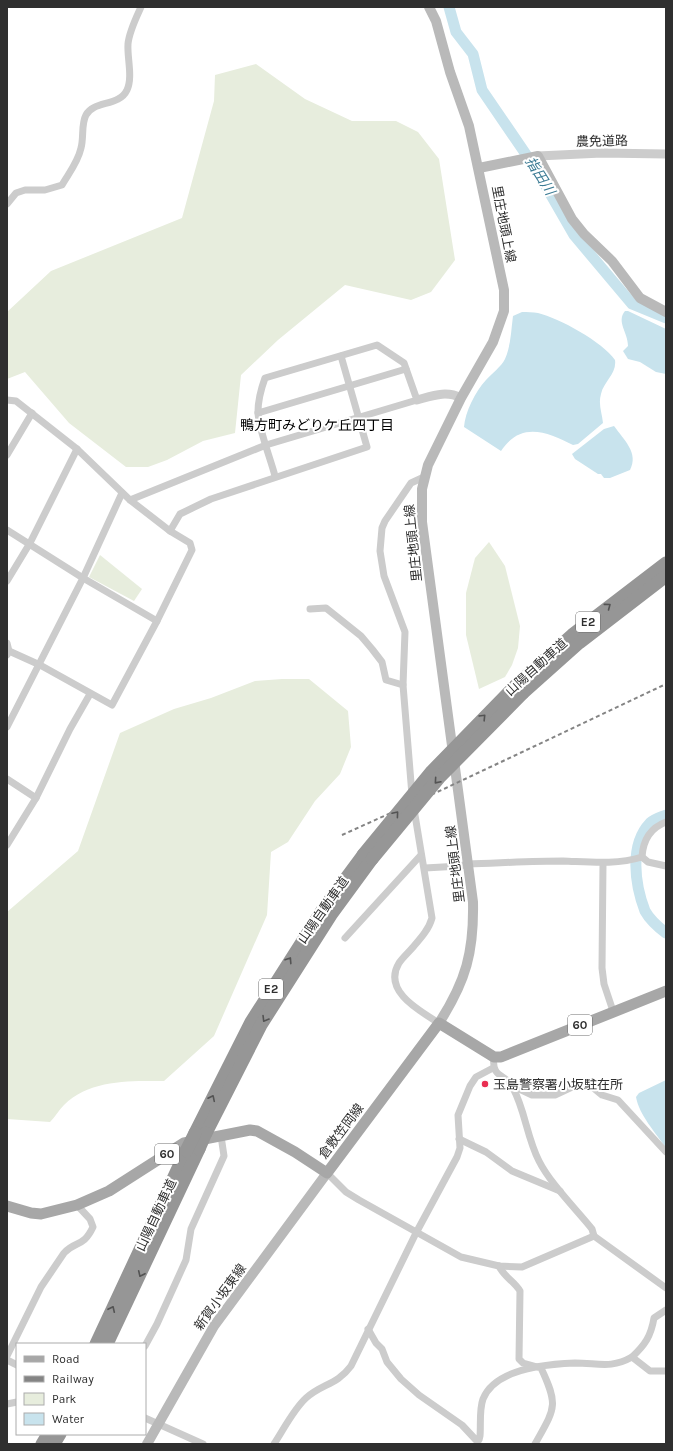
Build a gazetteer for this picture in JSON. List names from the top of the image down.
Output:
{
  "streets": {
    "highway": ["E2", "山陽自動車道"],
    "main road": [
      "里庄地頭上線",
      "60",
      "倉敷笠岡線",
      "新賀小坂東線"
    ],
    "street": ["農免道路"]
  },
  "crossings": [
    ["里庄地頭上線", "倉敷笠岡線"],
    ["倉敷笠岡線", "新賀小坂東線"]
  ],
  "districts": ["鴨方町みどりケ丘四丁目"],
  "water": ["指田川"],
  "places": ["玉島警察署小坂駐在所"],
  "legend": [
    "Road",
    "Railway",
    "Park",
    "Water"
  ]
}
